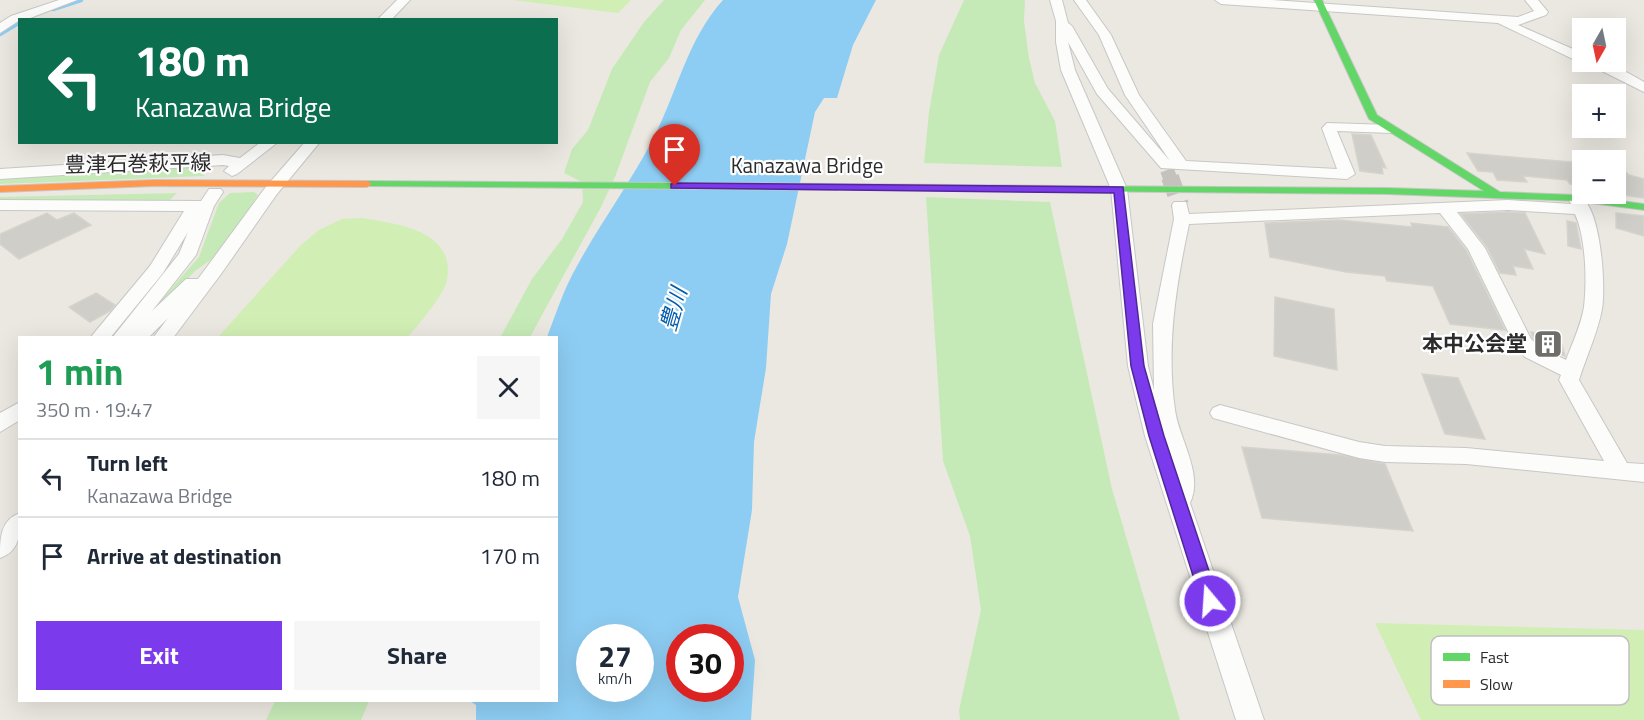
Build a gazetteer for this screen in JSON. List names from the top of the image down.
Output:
{
  "streets": {
    "main road": ["豊津石巻萩平線", "Kanazawa Bridge"]
  },
  "crossings": [
    ["豊津石巻萩平線", "Kanazawa Bridge"]
  ],
  "water": ["豊川"],
  "places": {
    "building": ["本中公会堂"]
  },
  "legend": ["Fast", "Slow"],
  "north": "bottom",
  "page": {
    "map_buttons": ["+", "−"],
    "turn": ["180 m", "Kanazawa Bridge"],
    "heading": ["1 min", "350 m · 19:47"],
    "list": [
      {
        "name": "Turn left",
        "note": "Kanazawa Bridge",
        "value": "180 m"
      },
      {
        "name": "Arrive at destination",
        "value": "170 m"
      }
    ],
    "buttons": ["Exit", "Share"],
    "speed": "27 km/h",
    "limit": "30"
  }
}
